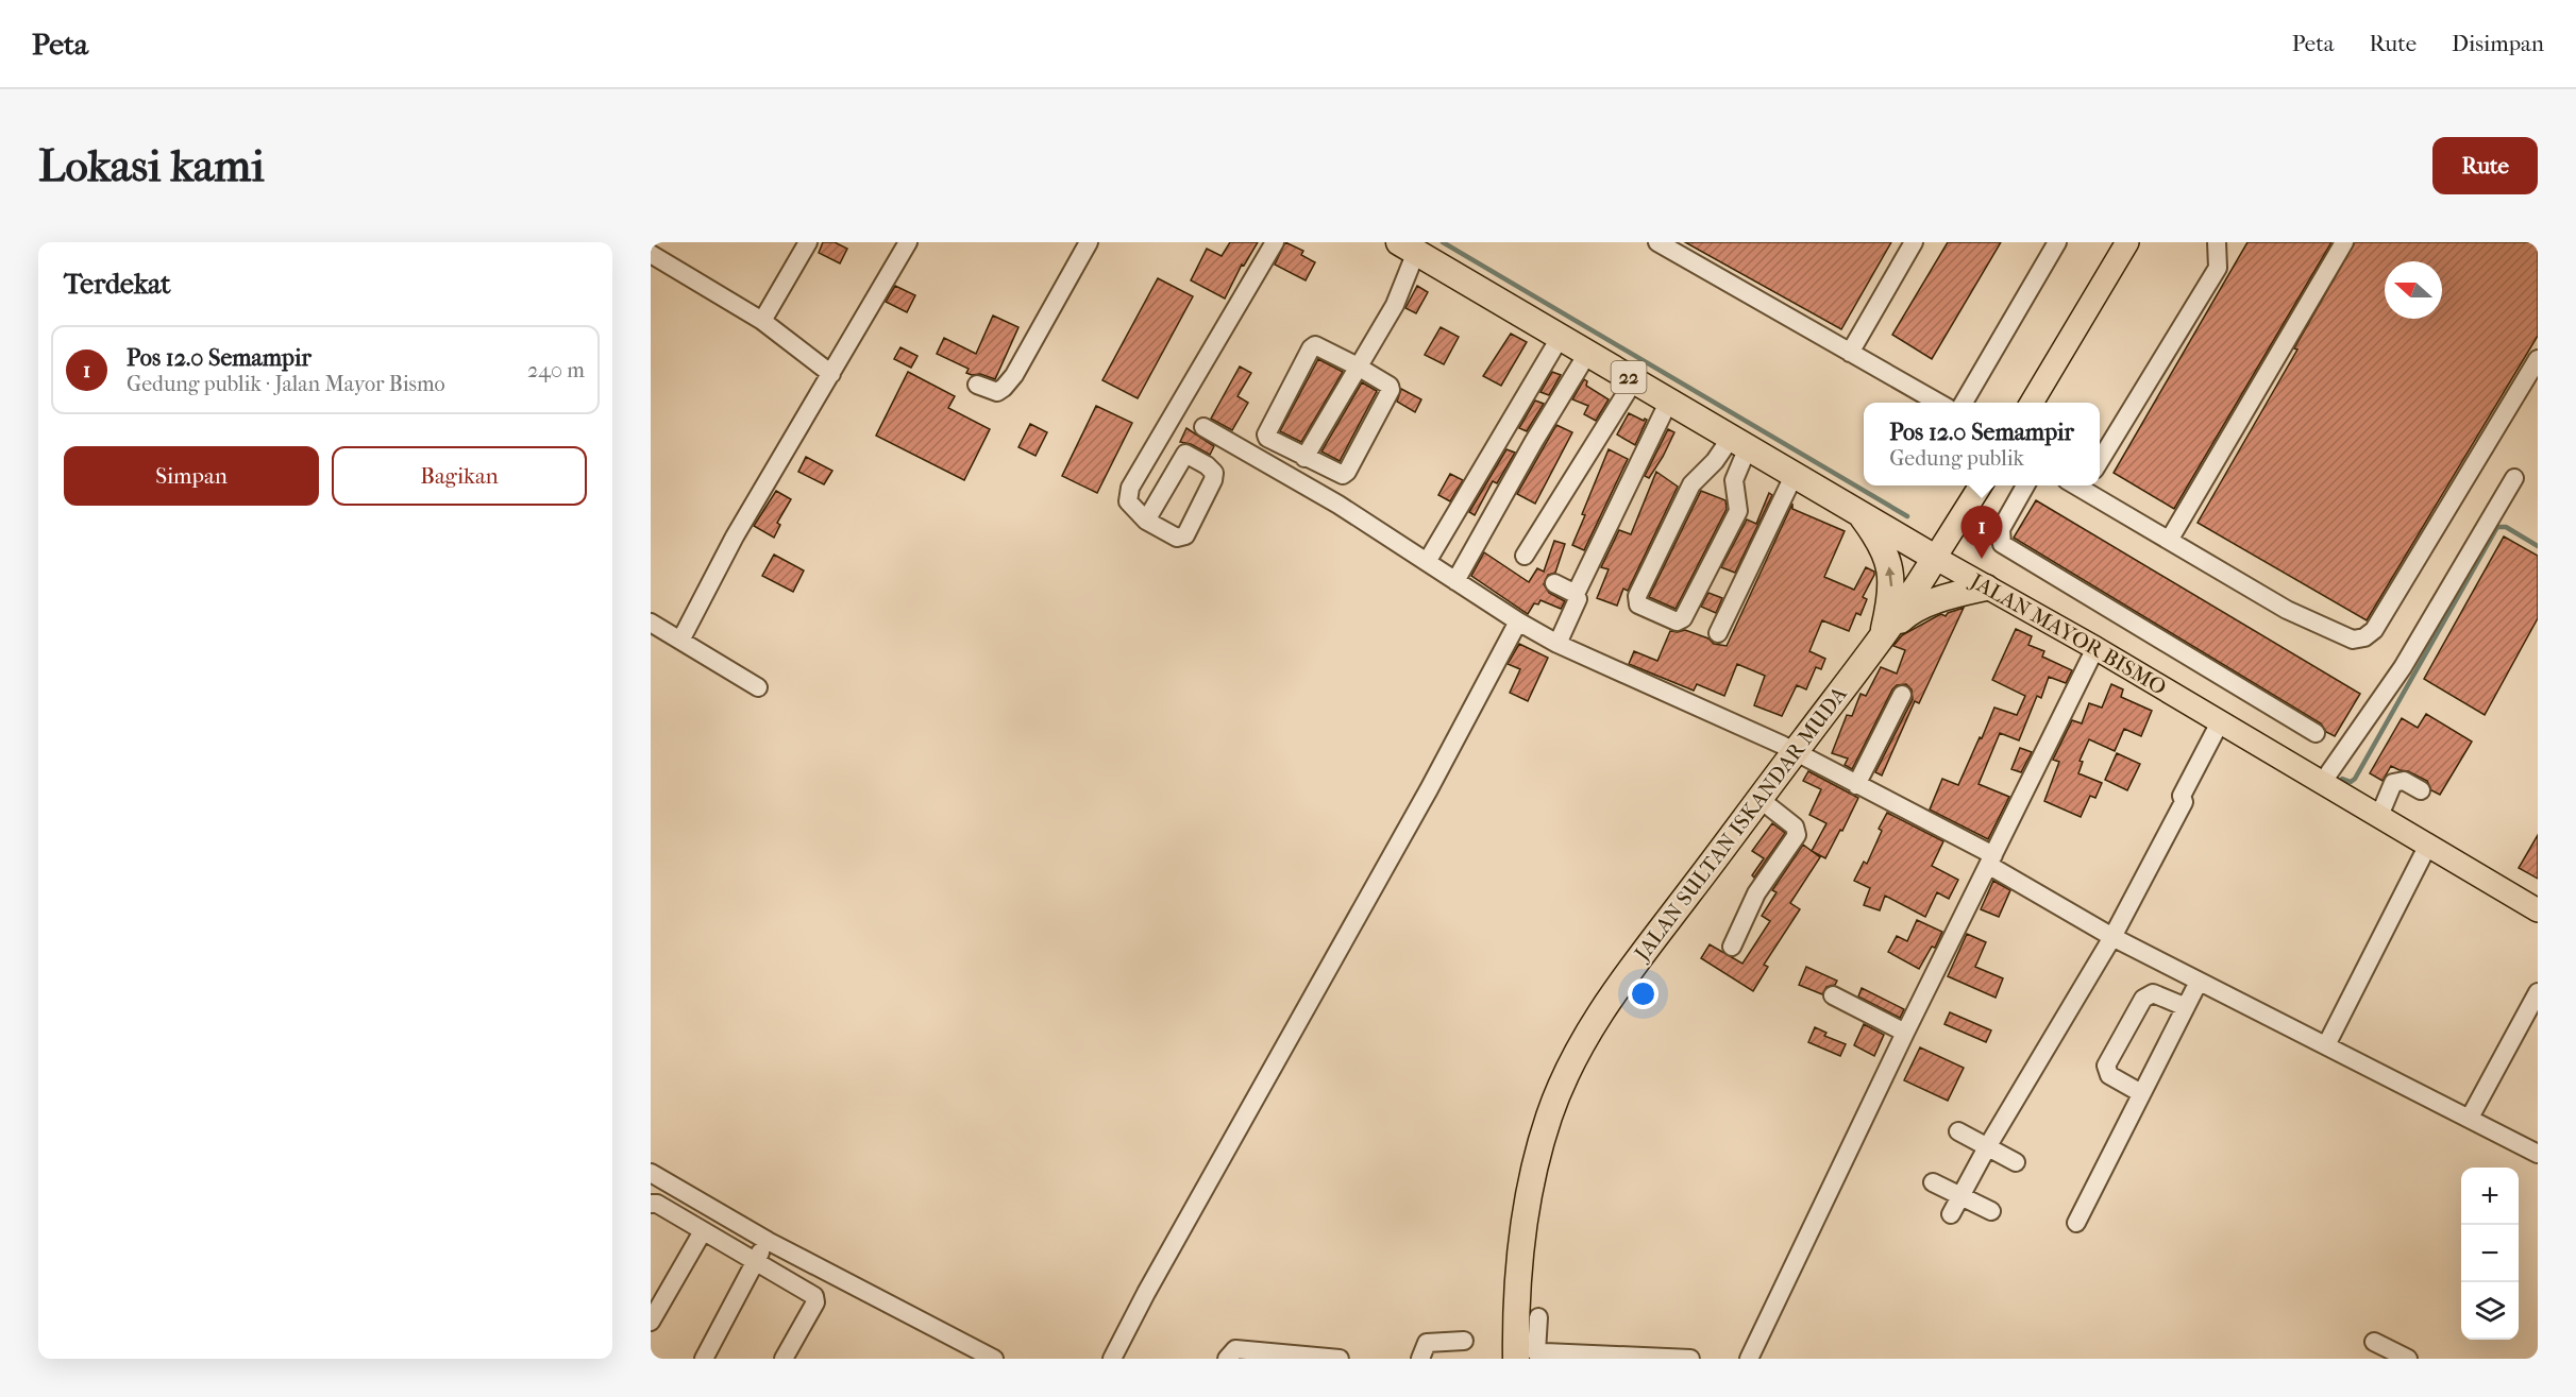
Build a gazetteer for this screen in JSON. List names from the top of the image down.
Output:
{
  "streets": {
    "highway": ["22", "JALAN MAYOR BISMO", "JALAN SULTAN ISKANDAR MUDA"]
  },
  "crossings": [
    ["22", "JALAN MAYOR BISMO"],
    ["22", "JALAN SULTAN ISKANDAR MUDA"],
    ["JALAN MAYOR BISMO", "JALAN SULTAN ISKANDAR MUDA"]
  ],
  "north": "left",
  "page": {
    "header": "Peta",
    "nav": ["Peta", "Rute", "Disimpan"],
    "buttons": [
      "Rute",
      ["Simpan", "Bagikan"]
    ],
    "title": "Lokasi kami",
    "heading": "Terdekat",
    "list": [
      {
        "mark": "1",
        "name": "Pos 12.0 Semampir",
        "note": "Gedung publik · Jalan Mayor Bismo",
        "value": "240 m"
      }
    ],
    "popup": ["Pos 12.0 Semampir", "Gedung publik"],
    "pins": "1",
    "map_buttons": ["+", "−"]
  }
}
